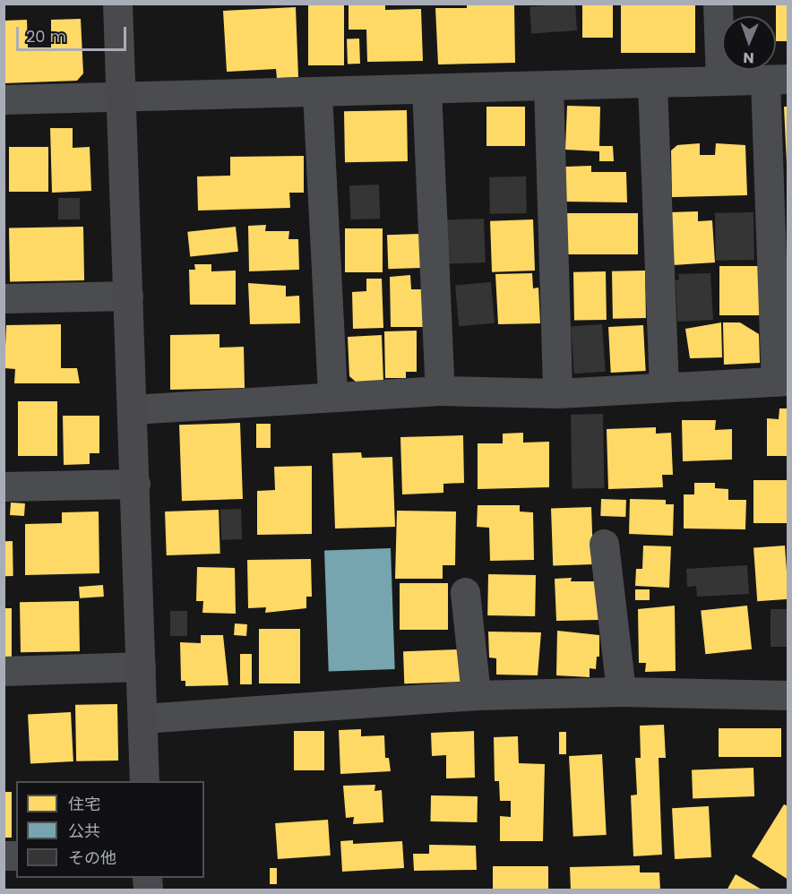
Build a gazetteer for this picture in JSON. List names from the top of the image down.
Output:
{
  "legend": ["住宅", "公共", "その他"],
  "scale_bar": "20 m",
  "north": "bottom"
}
